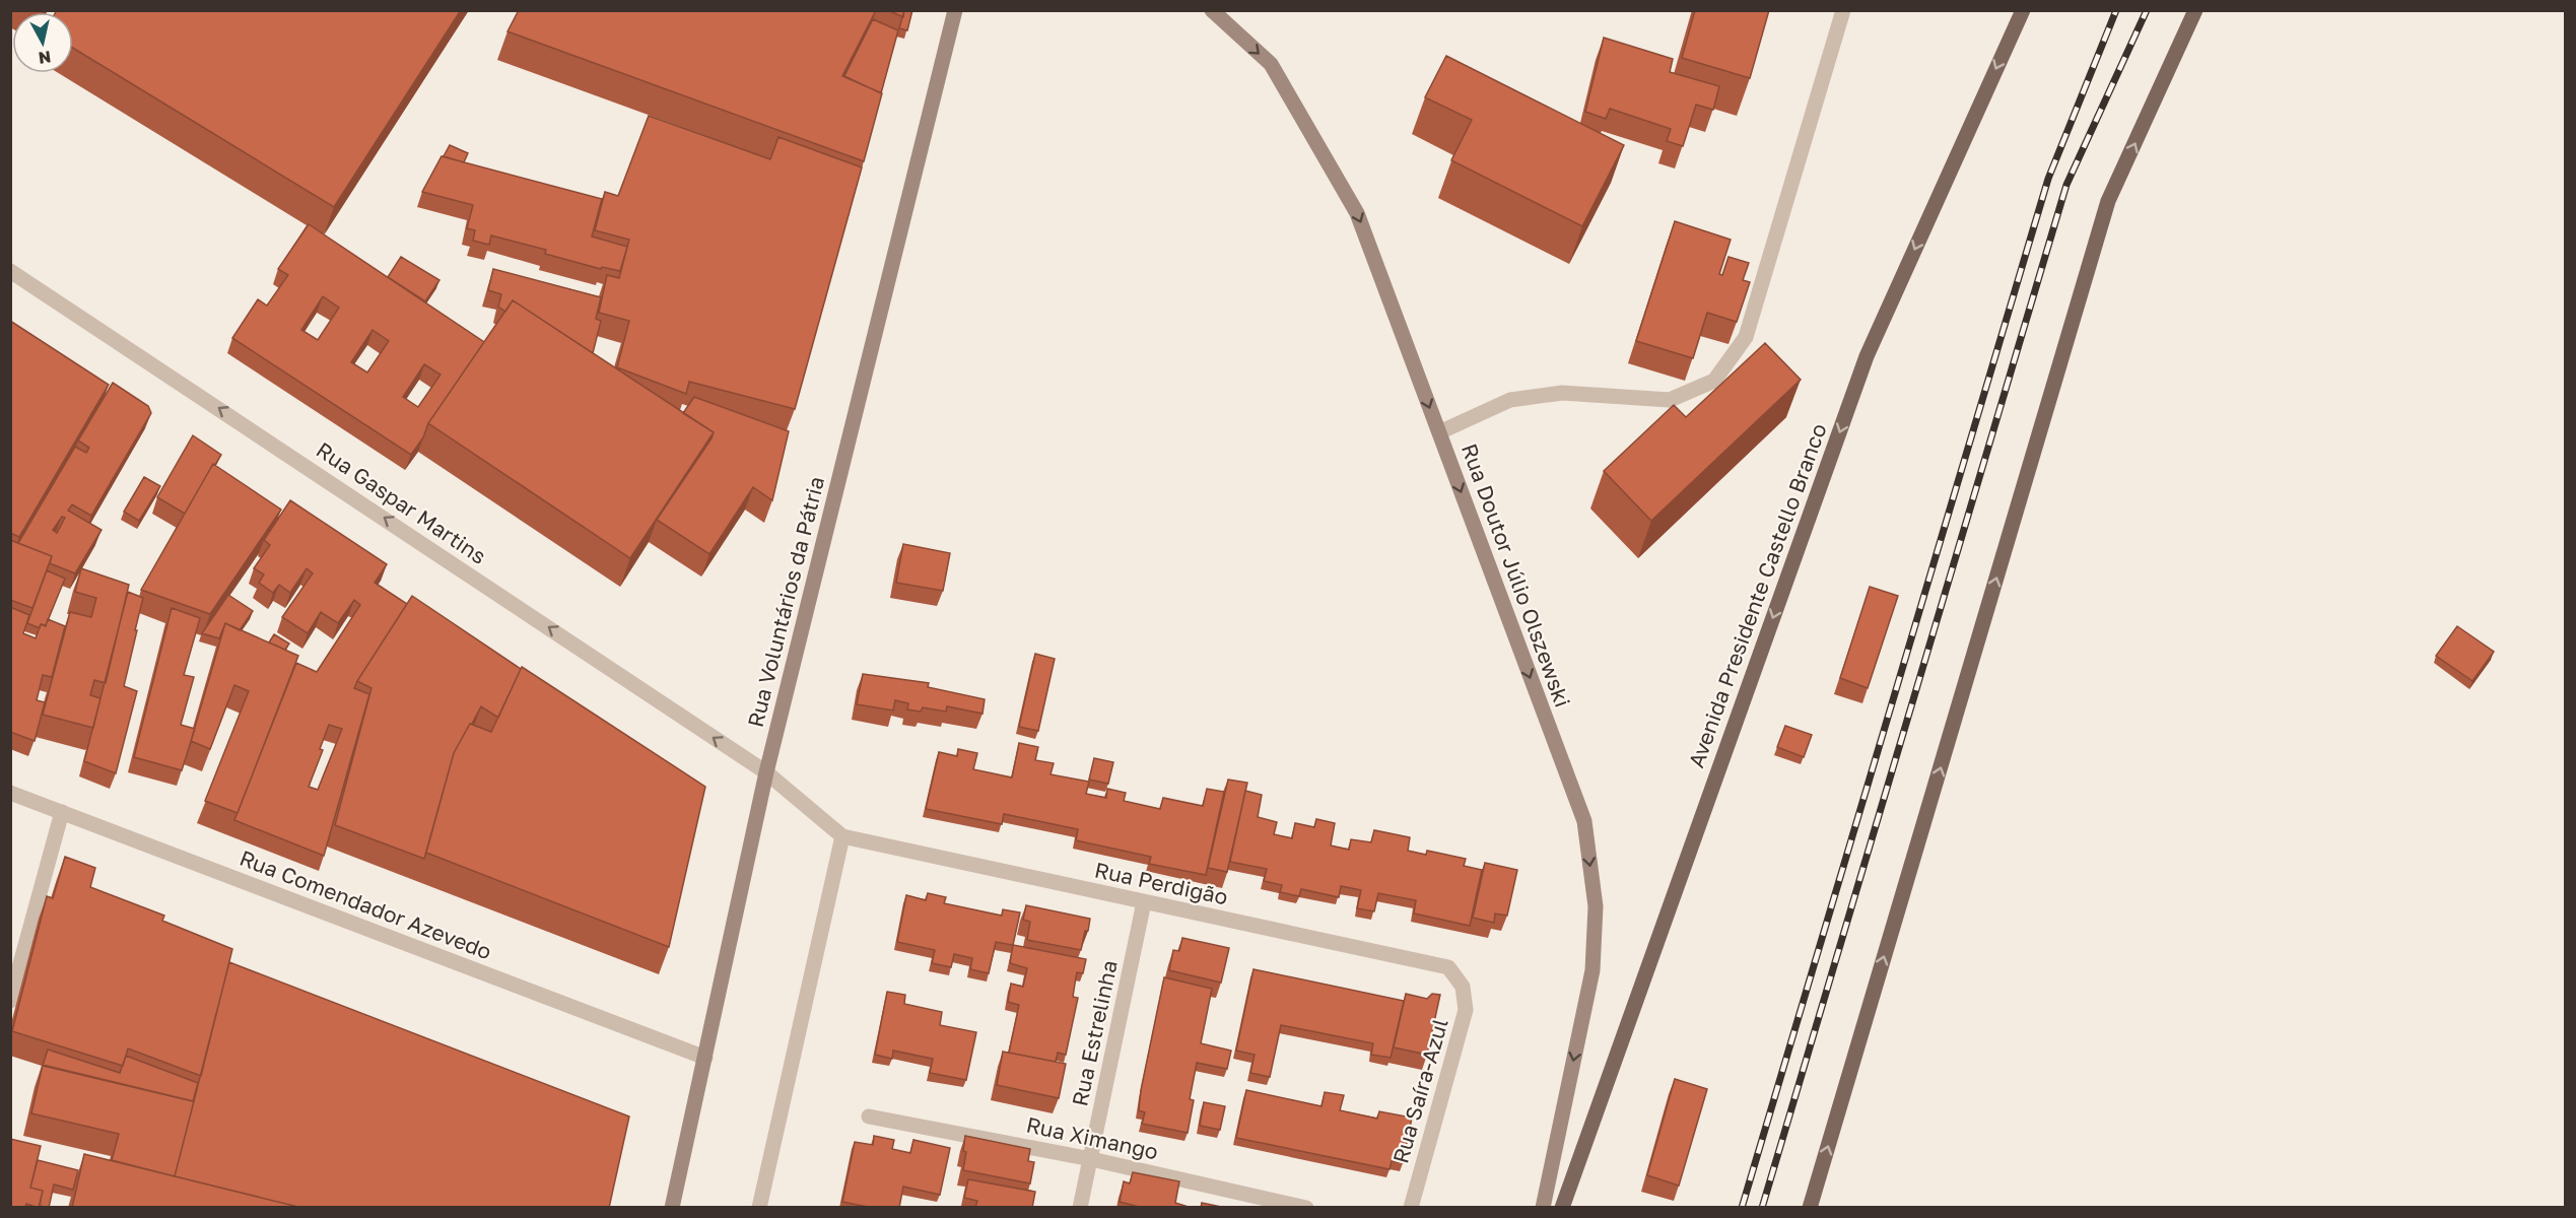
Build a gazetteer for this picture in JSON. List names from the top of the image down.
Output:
{
  "streets": {
    "main road": ["Avenida Presidente Castello Branco"],
    "street": [
      "Rua Gaspar Martins",
      "Rua Doutor Júlio Olszewski",
      "Rua Voluntários da Pátria",
      "Rua Perdigão",
      "Rua Comendador Azevedo",
      "Rua Estrelinha",
      "Rua Saíra-Azul",
      "Rua Ximango"
    ]
  },
  "crossings": [
    ["Rua Gaspar Martins", "Rua Voluntários da Pátria"],
    ["Rua Gaspar Martins", "Rua Perdigão"],
    ["Rua Voluntários da Pátria", "Rua Comendador Azevedo"],
    ["Rua Perdigão", "Rua Estrelinha"],
    ["Rua Perdigão", "Rua Saíra-Azul"],
    ["Rua Estrelinha", "Rua Ximango"]
  ],
  "one_way": ["Rua Gaspar Martins", "Rua Doutor Júlio Olszewski", "Avenida Presidente Castello Branco"],
  "north": "bottom"
}
